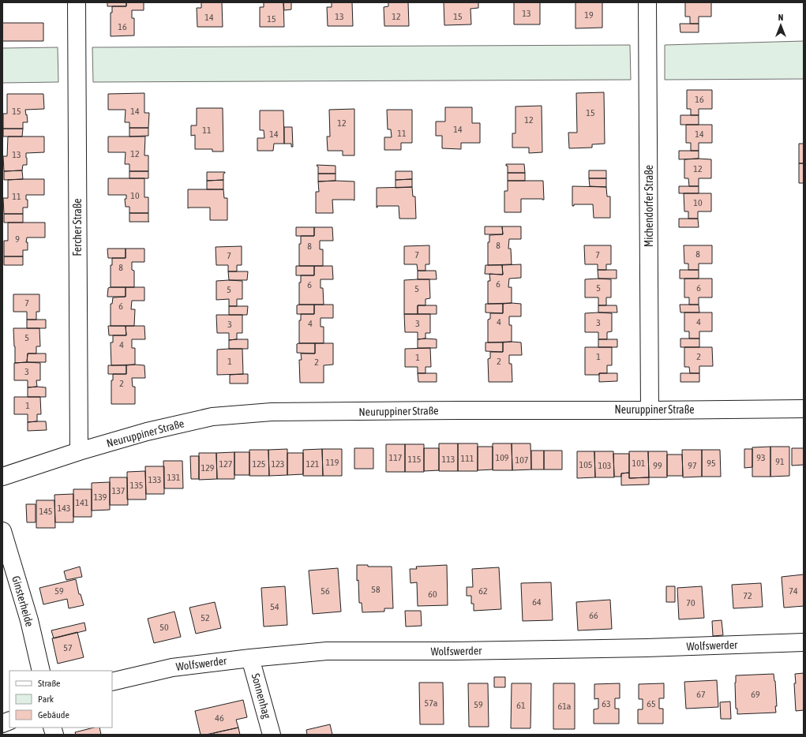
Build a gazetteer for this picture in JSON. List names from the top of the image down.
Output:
{
  "streets": {
    "street": [
      "Michendorfer Straße",
      "Fercher Straße",
      "Neuruppiner Straße",
      "Ginsterheide",
      "Wolfswerder",
      "Sonnenhag"
    ]
  },
  "crossings": [
    ["Michendorfer Straße", "Neuruppiner Straße"],
    ["Fercher Straße", "Neuruppiner Straße"],
    ["Wolfswerder", "Sonnenhag"]
  ],
  "house_numbers": [
    "13",
    "19",
    "13",
    "12",
    "15",
    "14",
    "15",
    "16",
    "16",
    "15",
    "14",
    "15",
    "12",
    "12",
    "14",
    "11",
    "11",
    "14",
    "14",
    "12",
    "13",
    "12",
    "10",
    "11",
    "10",
    "9",
    "8",
    "8",
    "8",
    "7",
    "7",
    "7",
    "8",
    "6",
    "6",
    "5",
    "6",
    "5",
    "5",
    "7",
    "6",
    "4",
    "4",
    "3",
    "4",
    "3",
    "3",
    "5",
    "4",
    "1",
    "2",
    "1",
    "1",
    "2",
    "2",
    "3",
    "2",
    "1",
    "117",
    "109",
    "93",
    "111",
    "115",
    "113",
    "107",
    "91",
    "119",
    "101",
    "95",
    "127",
    "125",
    "123",
    "121",
    "105",
    "103",
    "99",
    "97",
    "129",
    "131",
    "133",
    "135",
    "137",
    "139",
    "141",
    "143",
    "145",
    "58",
    "59",
    "56",
    "62",
    "74",
    "60",
    "72",
    "64",
    "70",
    "54",
    "66",
    "52",
    "50",
    "57",
    "67",
    "69",
    "57a",
    "63",
    "65",
    "59",
    "61",
    "61a",
    "46"
  ],
  "legend": ["Straße", "Park", "Gebäude"],
  "north": "top"
}
